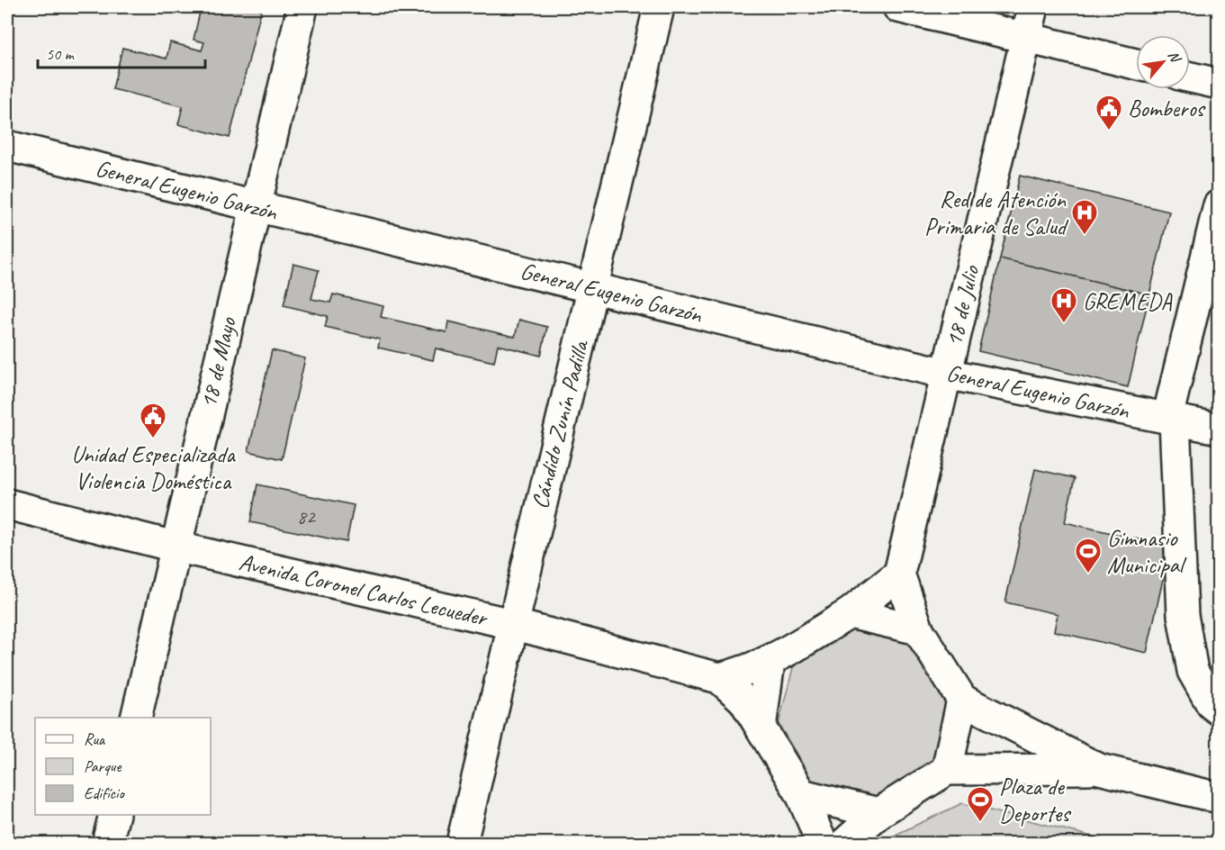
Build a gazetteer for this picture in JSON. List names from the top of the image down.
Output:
{
  "streets": {
    "street": [
      "General Eugenio Garzón",
      "18 de Julio",
      "18 de Mayo",
      "Cándido Zunín Padilla",
      "Avenida Coronel Carlos Lecueder"
    ]
  },
  "crossings": [
    ["General Eugenio Garzón", "18 de Julio"],
    ["General Eugenio Garzón", "18 de Mayo"],
    ["General Eugenio Garzón", "Cándido Zunín Padilla"],
    ["18 de Mayo", "Avenida Coronel Carlos Lecueder"],
    ["Cándido Zunín Padilla", "Avenida Coronel Carlos Lecueder"]
  ],
  "places": {
    "public building": ["Bomberos", "Unidad Especializada Violencia Doméstica"],
    "hospital": ["Red de Atención Primaria de Salud", "GREMEDA"],
    "sports": ["Gimnasio Municipal", "Plaza de Deportes"]
  },
  "house_numbers": ["82"],
  "legend": ["Rua", "Parque", "Edifício"],
  "scale_bar": "50 m",
  "north": "top right"
}
